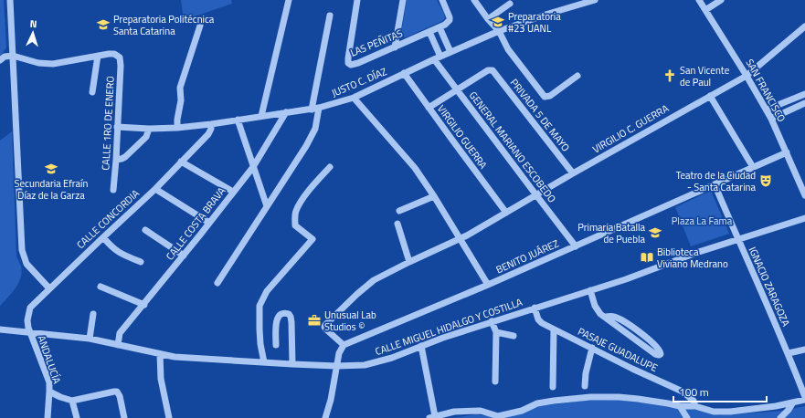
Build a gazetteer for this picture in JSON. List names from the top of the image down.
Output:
{
  "streets": {
    "street": [
      "LAS PEÑITAS",
      "JUSTO C. DÍAZ",
      "SAN FRANCISCO",
      "PRIVADA 5 DE MAYO",
      "CALLE 1RO DE ENERO",
      "VIRGILIO C. GUERRA",
      "VIRGILIO GUERRA",
      "GENERAL MARIANO ESCOBEDO",
      "CALLE CONCORDIA",
      "CALLE COSTA BRAVA",
      "BENITO JUÁREZ",
      "IGNACIO ZARAGOZA",
      "CALLE MIGUEL HIDALGO Y COSTILLA",
      "PASAJE GUADALUPE",
      "ANDALUCÍA"
    ]
  },
  "crossings": [
    ["LAS PEÑITAS", "GENERAL MARIANO ESCOBEDO"],
    ["JUSTO C. DÍAZ", "CALLE 1RO DE ENERO"],
    ["JUSTO C. DÍAZ", "VIRGILIO GUERRA"],
    ["JUSTO C. DÍAZ", "GENERAL MARIANO ESCOBEDO"],
    ["JUSTO C. DÍAZ", "CALLE CONCORDIA"],
    ["JUSTO C. DÍAZ", "CALLE COSTA BRAVA"],
    ["SAN FRANCISCO", "VIRGILIO C. GUERRA"],
    ["SAN FRANCISCO", "BENITO JUÁREZ"],
    ["PRIVADA 5 DE MAYO", "VIRGILIO C. GUERRA"],
    ["PRIVADA 5 DE MAYO", "GENERAL MARIANO ESCOBEDO"],
    ["VIRGILIO C. GUERRA", "VIRGILIO GUERRA"],
    ["VIRGILIO C. GUERRA", "GENERAL MARIANO ESCOBEDO"],
    ["VIRGILIO C. GUERRA", "BENITO JUÁREZ"],
    ["GENERAL MARIANO ESCOBEDO", "BENITO JUÁREZ"],
    ["CALLE CONCORDIA", "CALLE MIGUEL HIDALGO Y COSTILLA"],
    ["CALLE CONCORDIA", "ANDALUCÍA"],
    ["CALLE COSTA BRAVA", "CALLE MIGUEL HIDALGO Y COSTILLA"],
    ["BENITO JUÁREZ", "IGNACIO ZARAGOZA"],
    ["IGNACIO ZARAGOZA", "CALLE MIGUEL HIDALGO Y COSTILLA"],
    ["CALLE MIGUEL HIDALGO Y COSTILLA", "PASAJE GUADALUPE"],
    ["CALLE MIGUEL HIDALGO Y COSTILLA", "ANDALUCÍA"]
  ],
  "parks": ["Plaza La Fama"],
  "places": {
    "school or university": [
      "Preparatoria #23 UANL",
      "Preparatoria Politécnica Santa Catarina",
      "Secundaria Efraín Díaz de la Garza",
      "Primaria Batalla de Puebla"
    ],
    "church": ["San Vicente de Paul"],
    "theatre": ["Teatro de la Ciudad - Santa Catarina"],
    "library": ["Biblioteca Viviano Medrano"],
    "office": ["Unusual Lab Studios ©"]
  },
  "scale_bar": "100 m",
  "north": "top"
}
